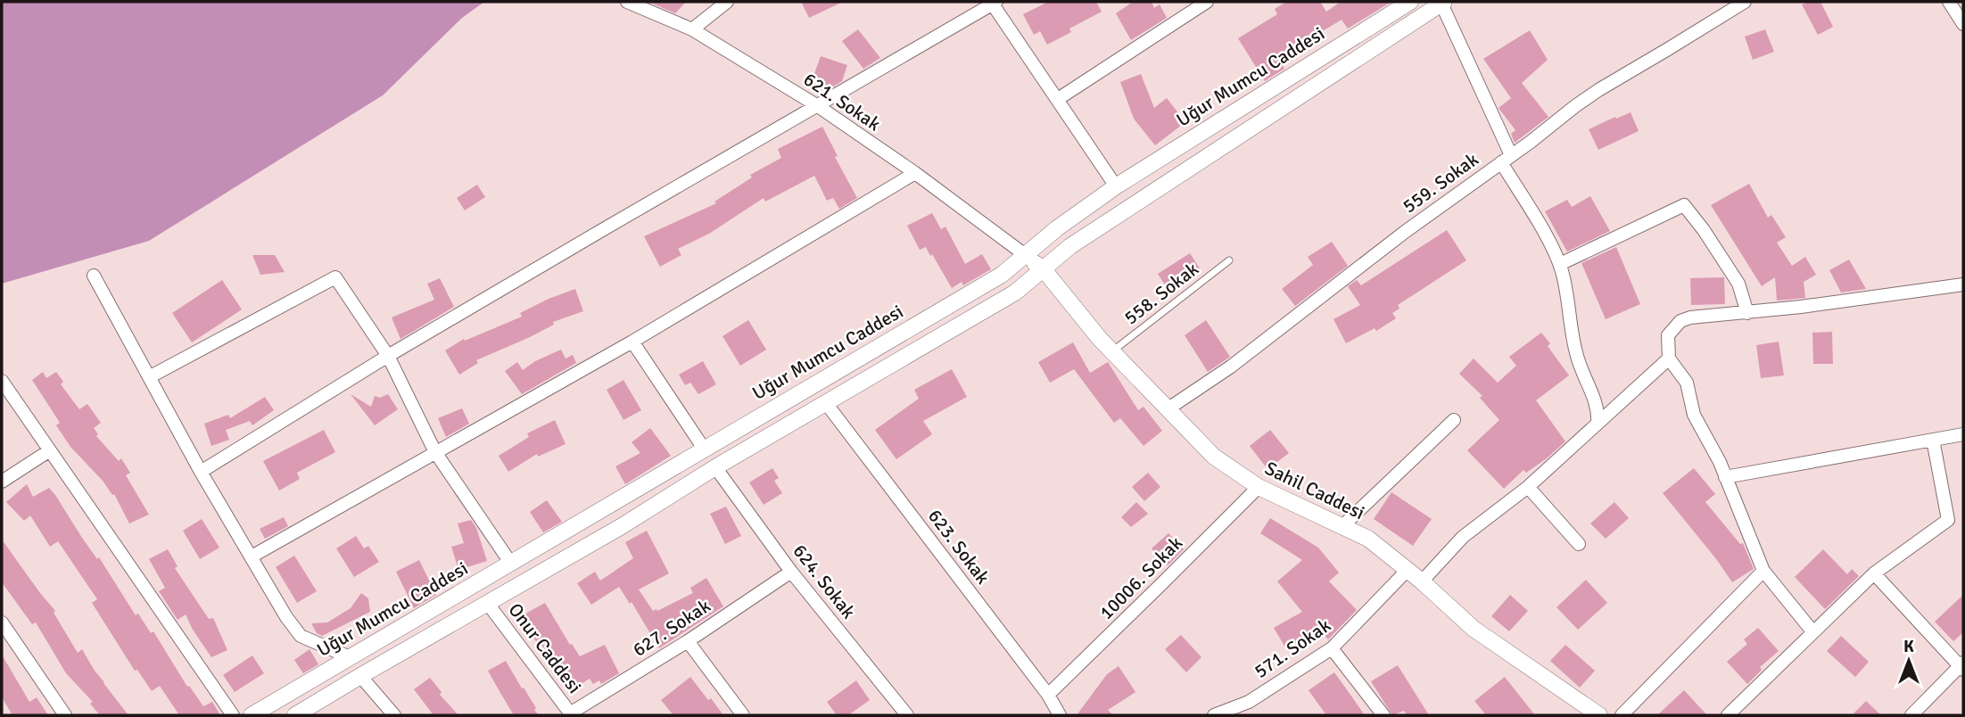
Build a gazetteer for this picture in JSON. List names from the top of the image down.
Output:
{
  "streets": {
    "street": [
      "Uğur Mumcu Caddesi",
      "621. Sokak",
      "559. Sokak",
      "Sahil Caddesi",
      "623. Sokak",
      "10006. Sokak",
      "624. Sokak",
      "627. Sokak",
      "Onur Caddesi",
      "571. Sokak"
    ],
    "lane": ["558. Sokak"]
  },
  "crossings": [
    ["Uğur Mumcu Caddesi", "621. Sokak"],
    ["Uğur Mumcu Caddesi", "Sahil Caddesi"],
    ["621. Sokak", "Sahil Caddesi"],
    ["559. Sokak", "Sahil Caddesi"],
    ["558. Sokak", "Sahil Caddesi"],
    ["Sahil Caddesi", "10006. Sokak"],
    ["Sahil Caddesi", "571. Sokak"],
    ["623. Sokak", "10006. Sokak"],
    ["624. Sokak", "627. Sokak"],
    ["627. Sokak", "Onur Caddesi"]
  ],
  "north": "top"
}
